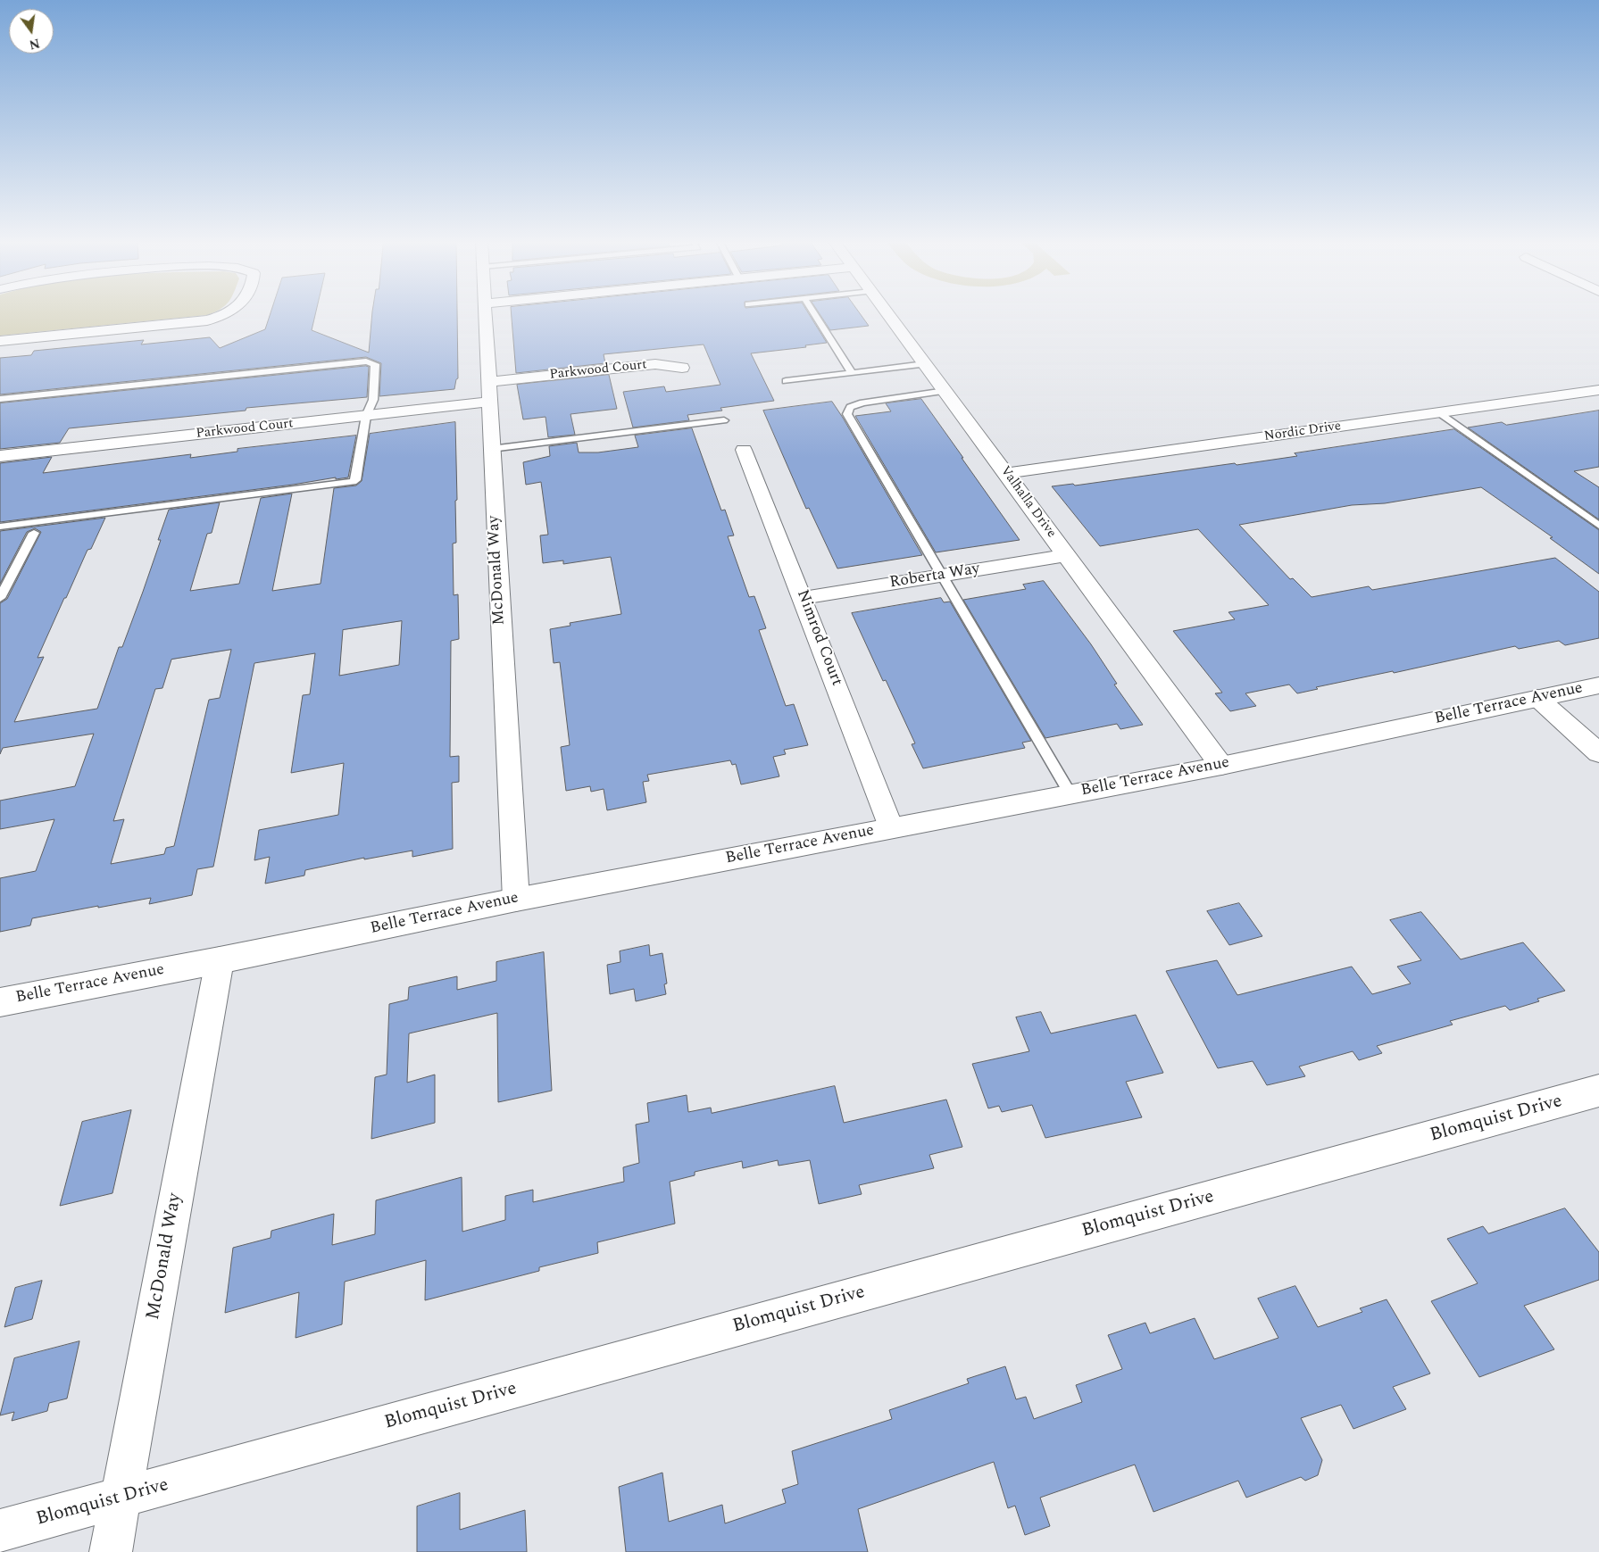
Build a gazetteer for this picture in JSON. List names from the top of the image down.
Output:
{
  "streets": {
    "street": [
      "Parkwood Court",
      "Nordic Drive",
      "Valhalla Drive",
      "McDonald Way",
      "Roberta Way",
      "Nimrod Court",
      "Belle Terrace Avenue",
      "Blomquist Drive"
    ]
  },
  "crossings": [
    ["Parkwood Court", "McDonald Way"],
    ["Nordic Drive", "Valhalla Drive"],
    ["Valhalla Drive", "Roberta Way"],
    ["Valhalla Drive", "Belle Terrace Avenue"],
    ["McDonald Way", "Belle Terrace Avenue"],
    ["McDonald Way", "Blomquist Drive"],
    ["Roberta Way", "Nimrod Court"],
    ["Nimrod Court", "Belle Terrace Avenue"]
  ],
  "north": "bottom"
}
